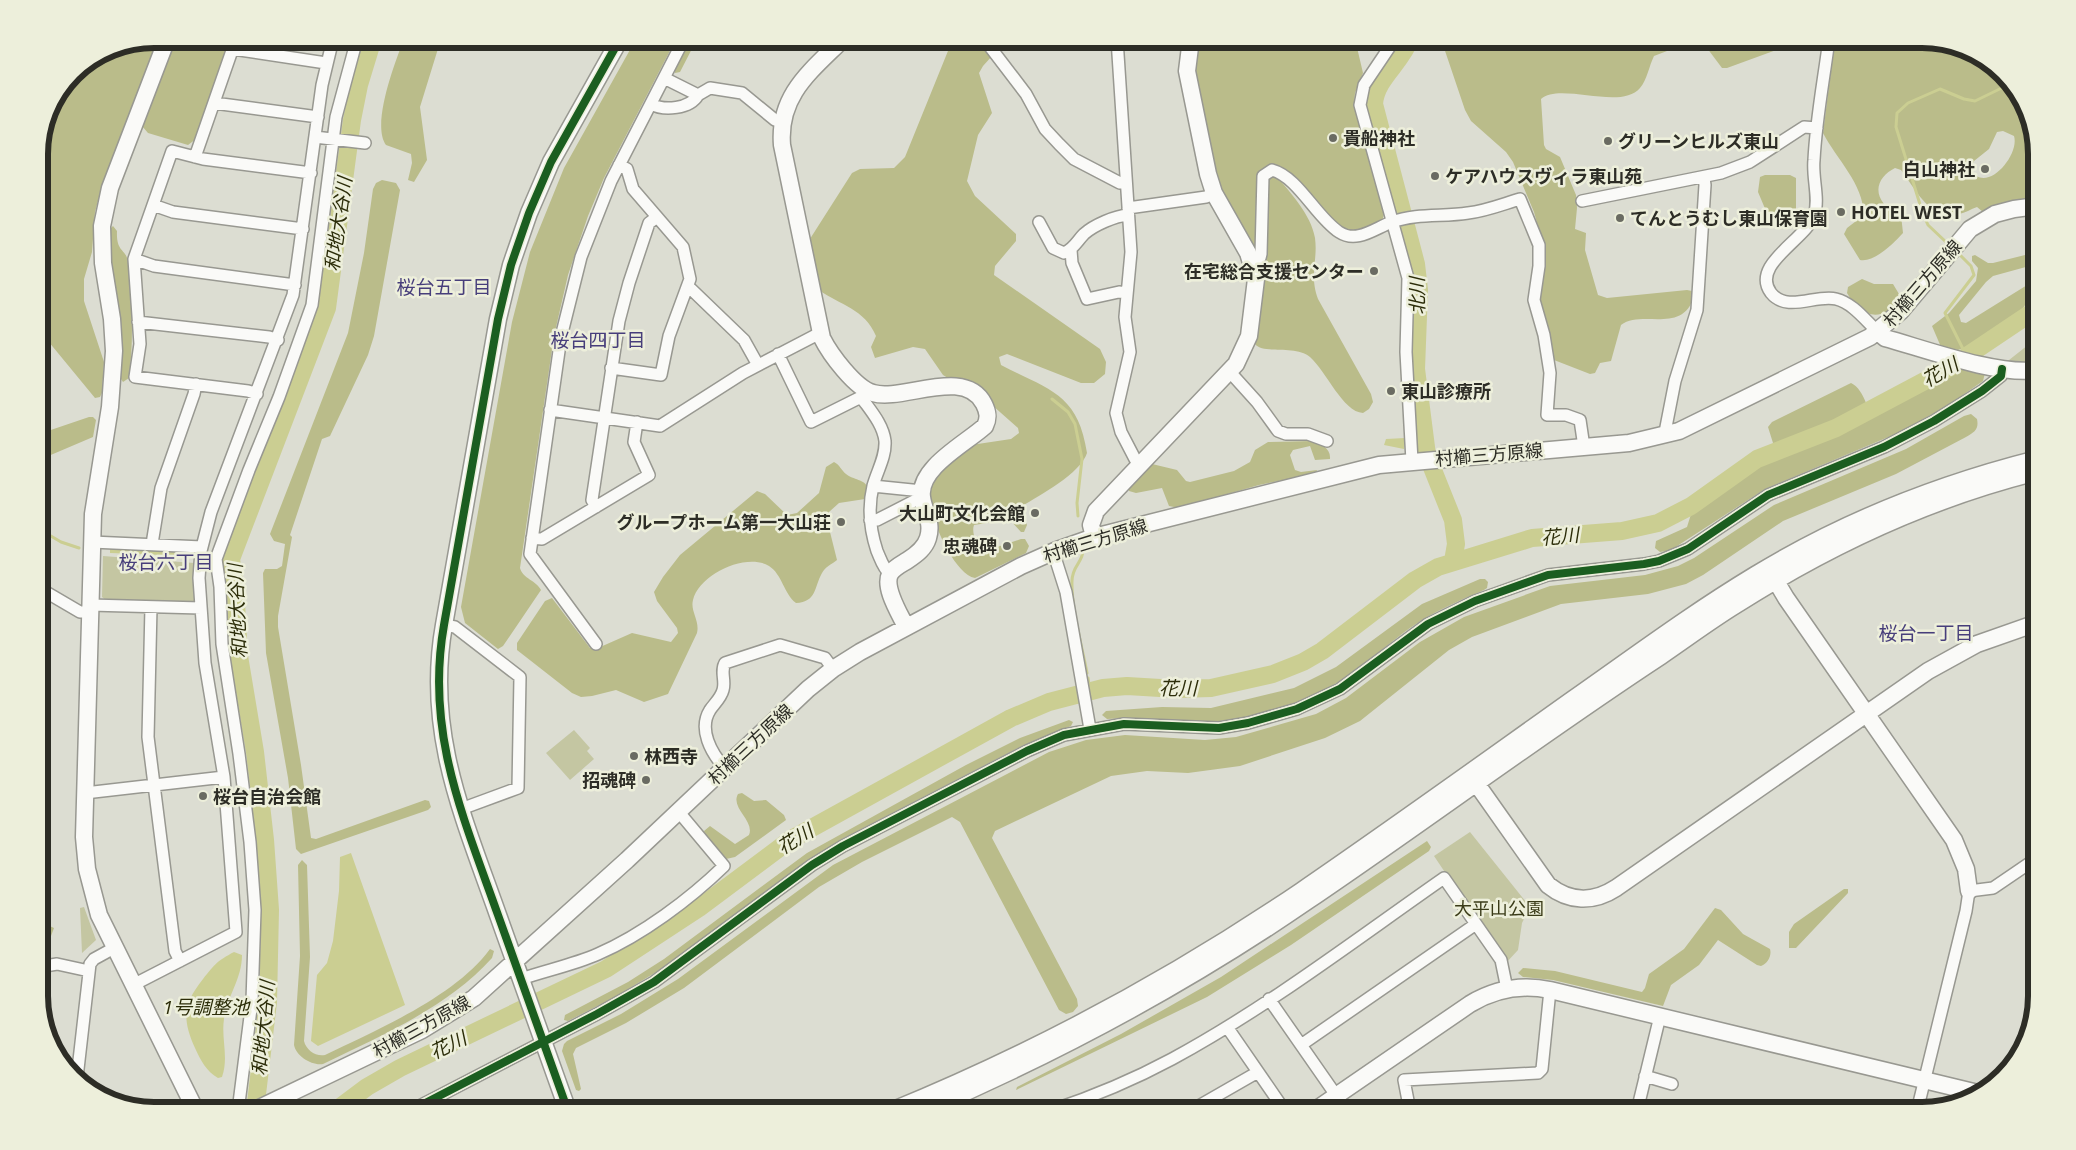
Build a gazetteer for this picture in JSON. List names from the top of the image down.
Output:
{
  "streets": {
    "street": ["村櫛三方原線"]
  },
  "districts": [
    "桜台五丁目",
    "桜台四丁目",
    "桜台六丁目",
    "桜台一丁目"
  ],
  "water": [
    "和地大谷川",
    "北川",
    "花川",
    "1号調整池"
  ],
  "parks": ["大平山公園"],
  "places": [
    "貴船神社",
    "グリーンヒルズ東山",
    "白山神社",
    "ケアハウスヴィラ東山苑",
    "HOTEL WEST",
    "てんとうむし東山保育園",
    "在宅総合支援センター",
    "東山診療所",
    "大山町文化会館",
    "グループホーム第一大山荘",
    "忠魂碑",
    "林西寺",
    "招魂碑",
    "桜台自治会館"
  ]
}
